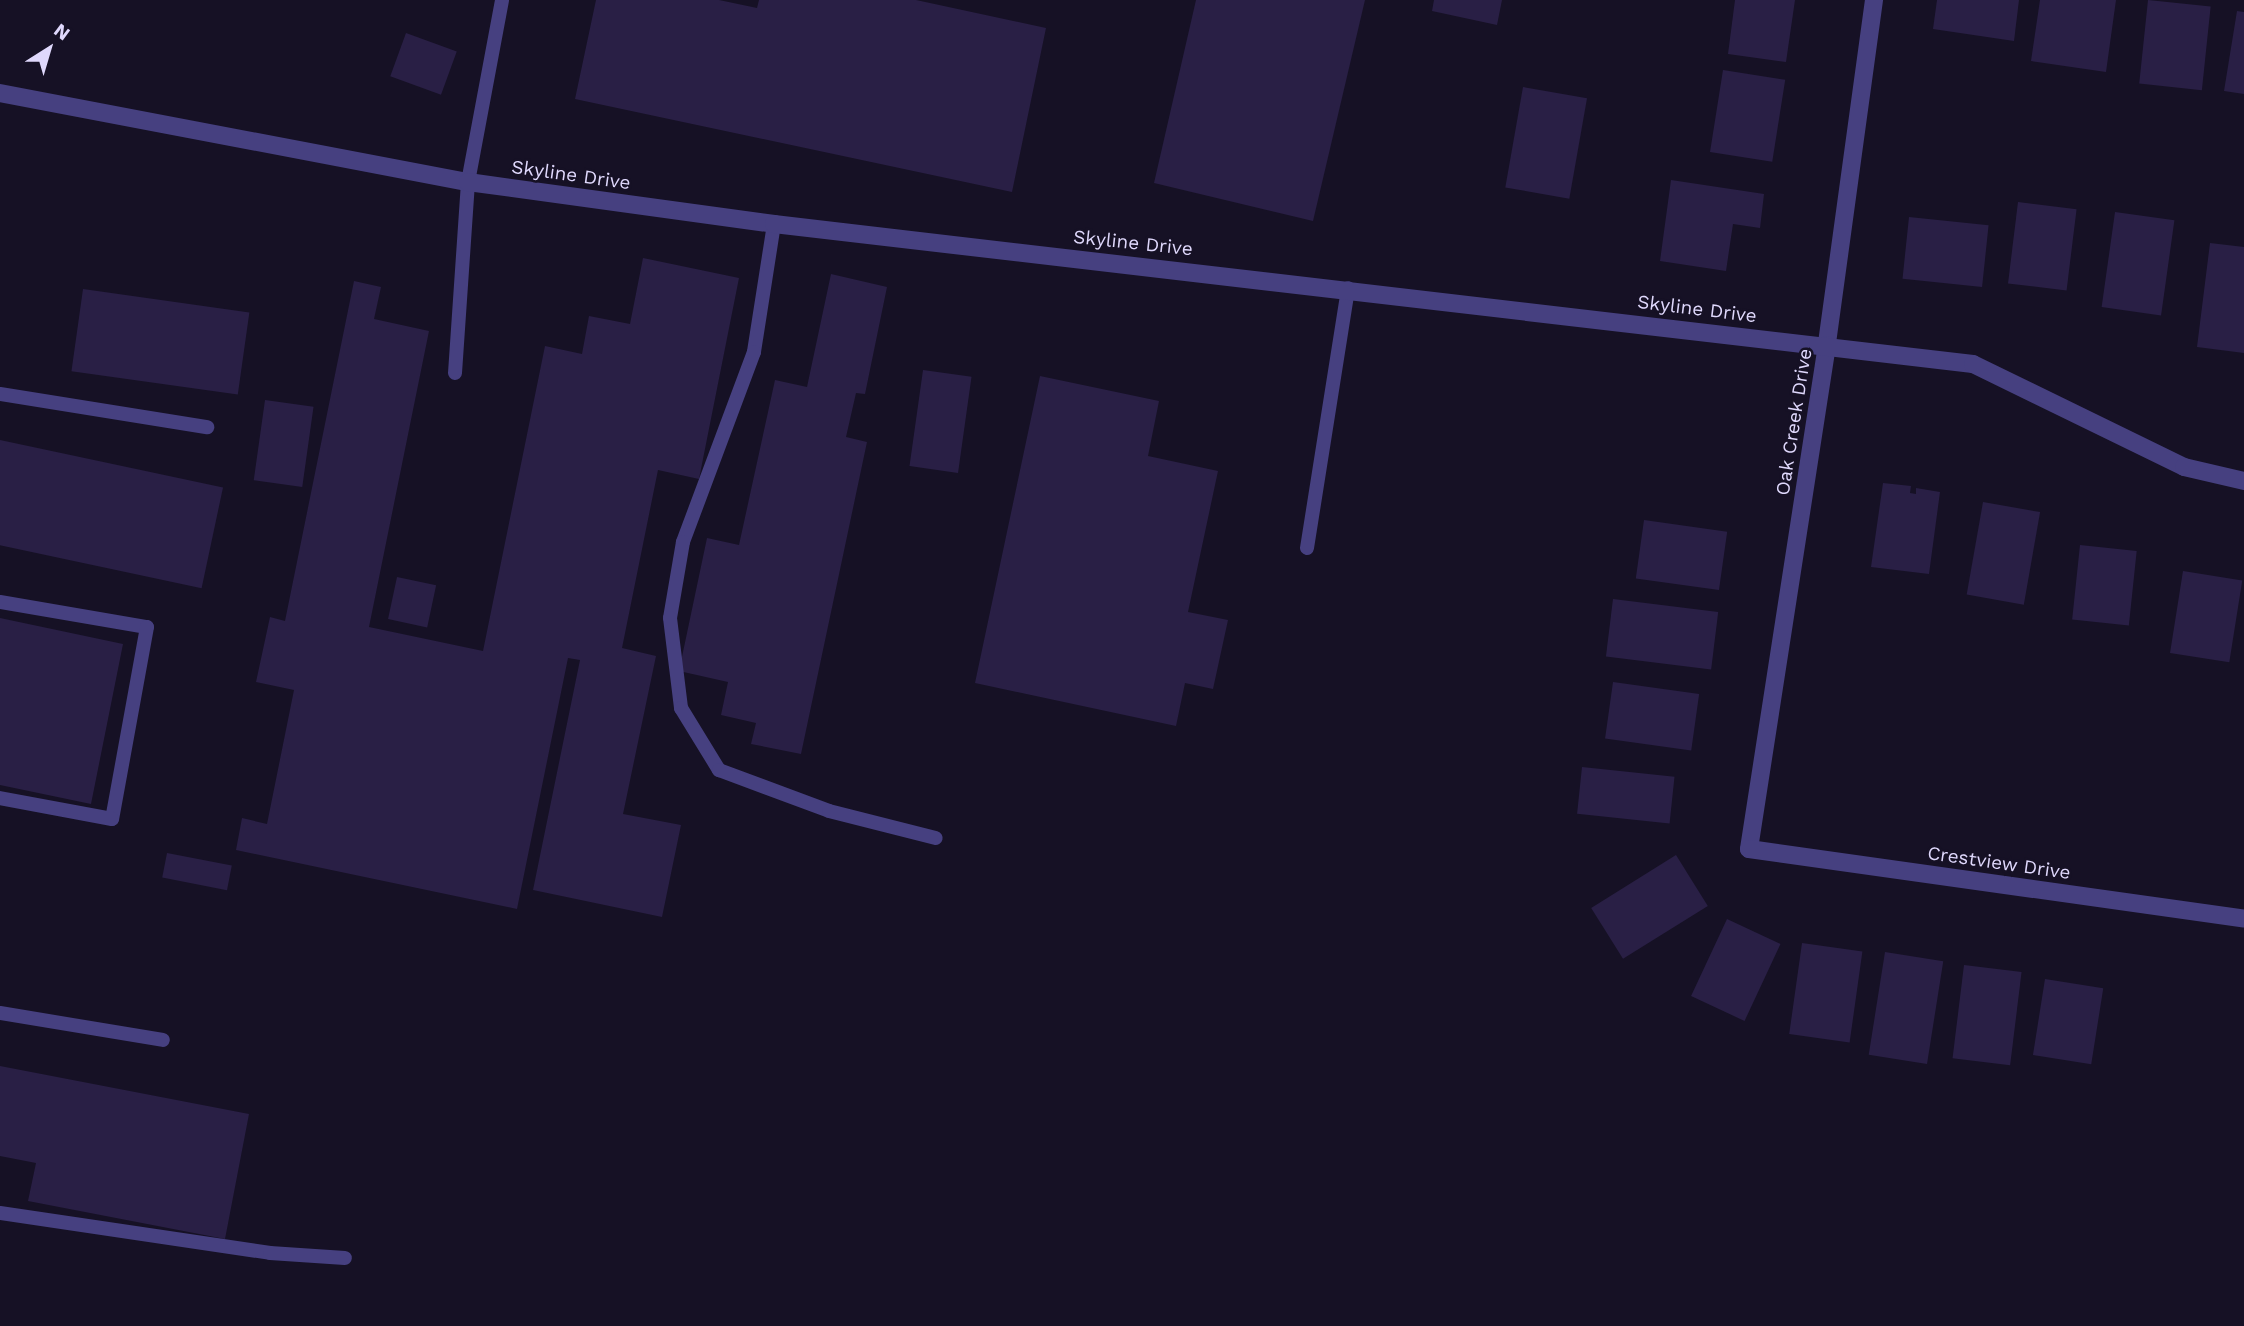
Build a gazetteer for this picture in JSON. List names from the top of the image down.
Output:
{
  "streets": {
    "street": ["Skyline Drive", "Oak Creek Drive", "Crestview Drive"]
  },
  "crossings": [
    ["Skyline Drive", "Oak Creek Drive"],
    ["Oak Creek Drive", "Crestview Drive"]
  ],
  "north": "top right"
}
